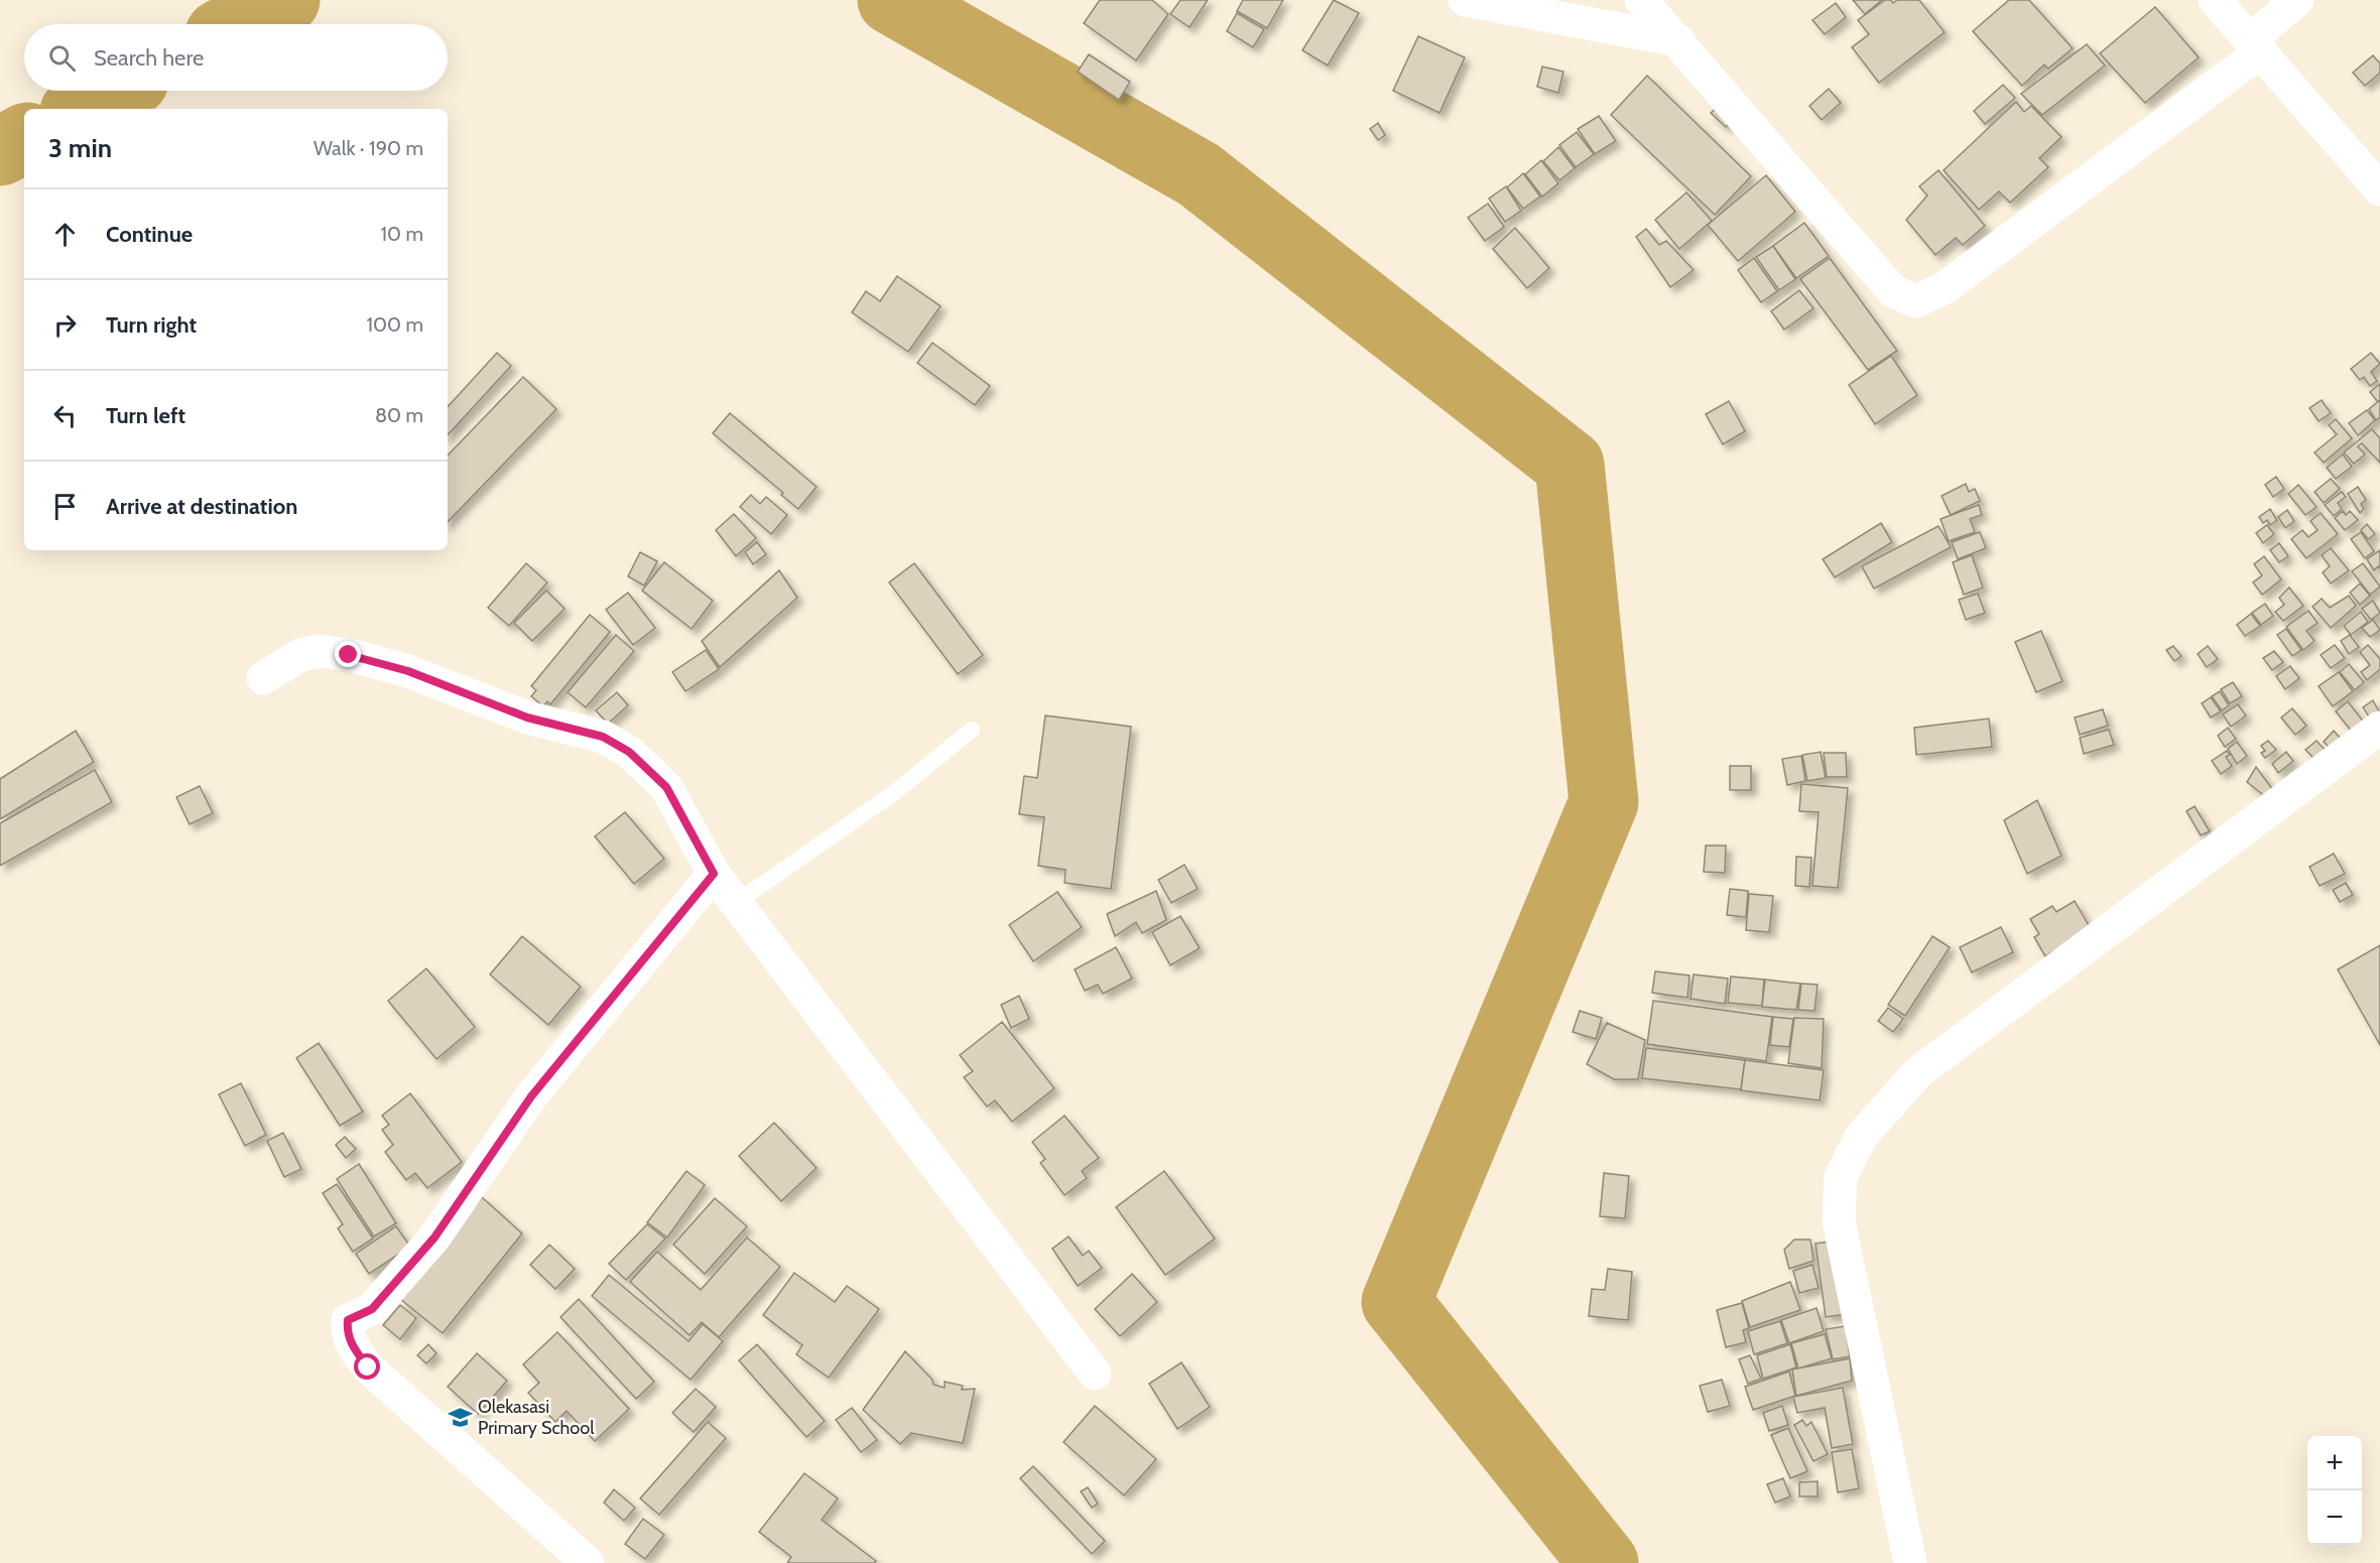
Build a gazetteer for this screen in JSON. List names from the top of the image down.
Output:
{
  "places": {
    "school or university": ["Olekasasi Primary School"]
  },
  "page": {
    "search": "Search here",
    "heading": ["3 min", "Walk · 190 m"],
    "list": [
      ["Continue", "10 m"],
      ["Turn right", "100 m"],
      ["Turn left", "80 m"],
      "Arrive at destination"
    ],
    "map_buttons": ["+", "−"]
  }
}
